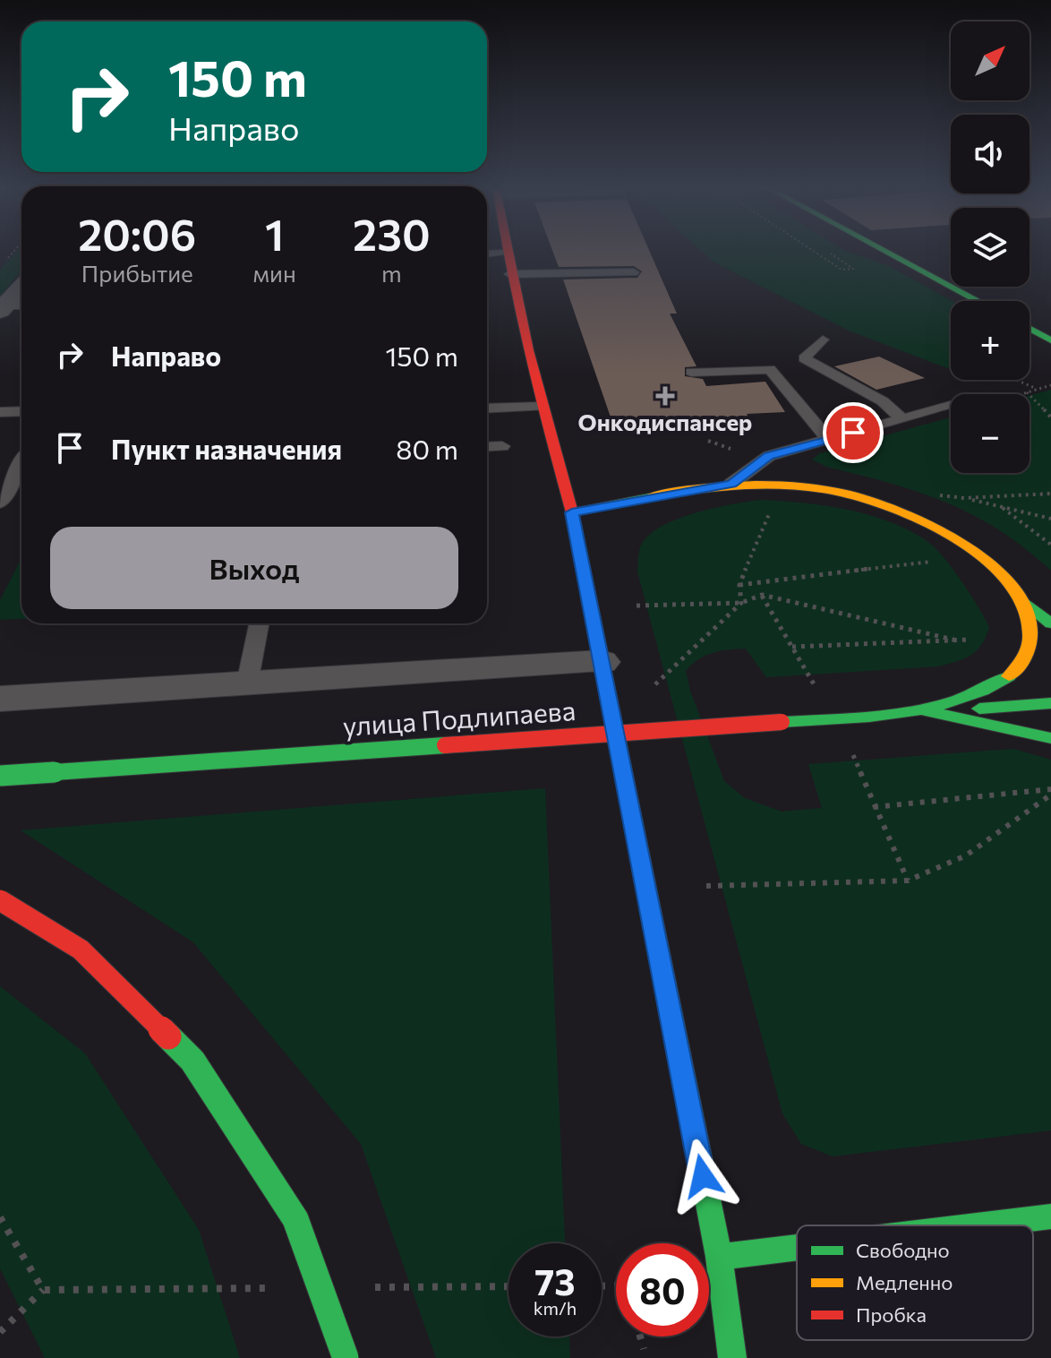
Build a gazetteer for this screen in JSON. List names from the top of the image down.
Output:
{
  "streets": {
    "main road": ["улица Подлипаева"]
  },
  "places": {
    "health": ["Онкодиспансер"]
  },
  "legend": ["Свободно", "Медленно", "Пробка"],
  "north": "top right",
  "page": {
    "map_buttons": ["+", "−"],
    "turn": ["150 m", "Направо"],
    "eta": [
      "20:06",
      "Прибытие",
      "1",
      "мин",
      "230",
      "m"
    ],
    "list": [
      {
        "name": "Направо",
        "value": "150 m"
      },
      {
        "name": "Пункт назначения",
        "value": "80 m"
      }
    ],
    "buttons": "Выход",
    "speed": "73 km/h",
    "limit": "80"
  }
}
